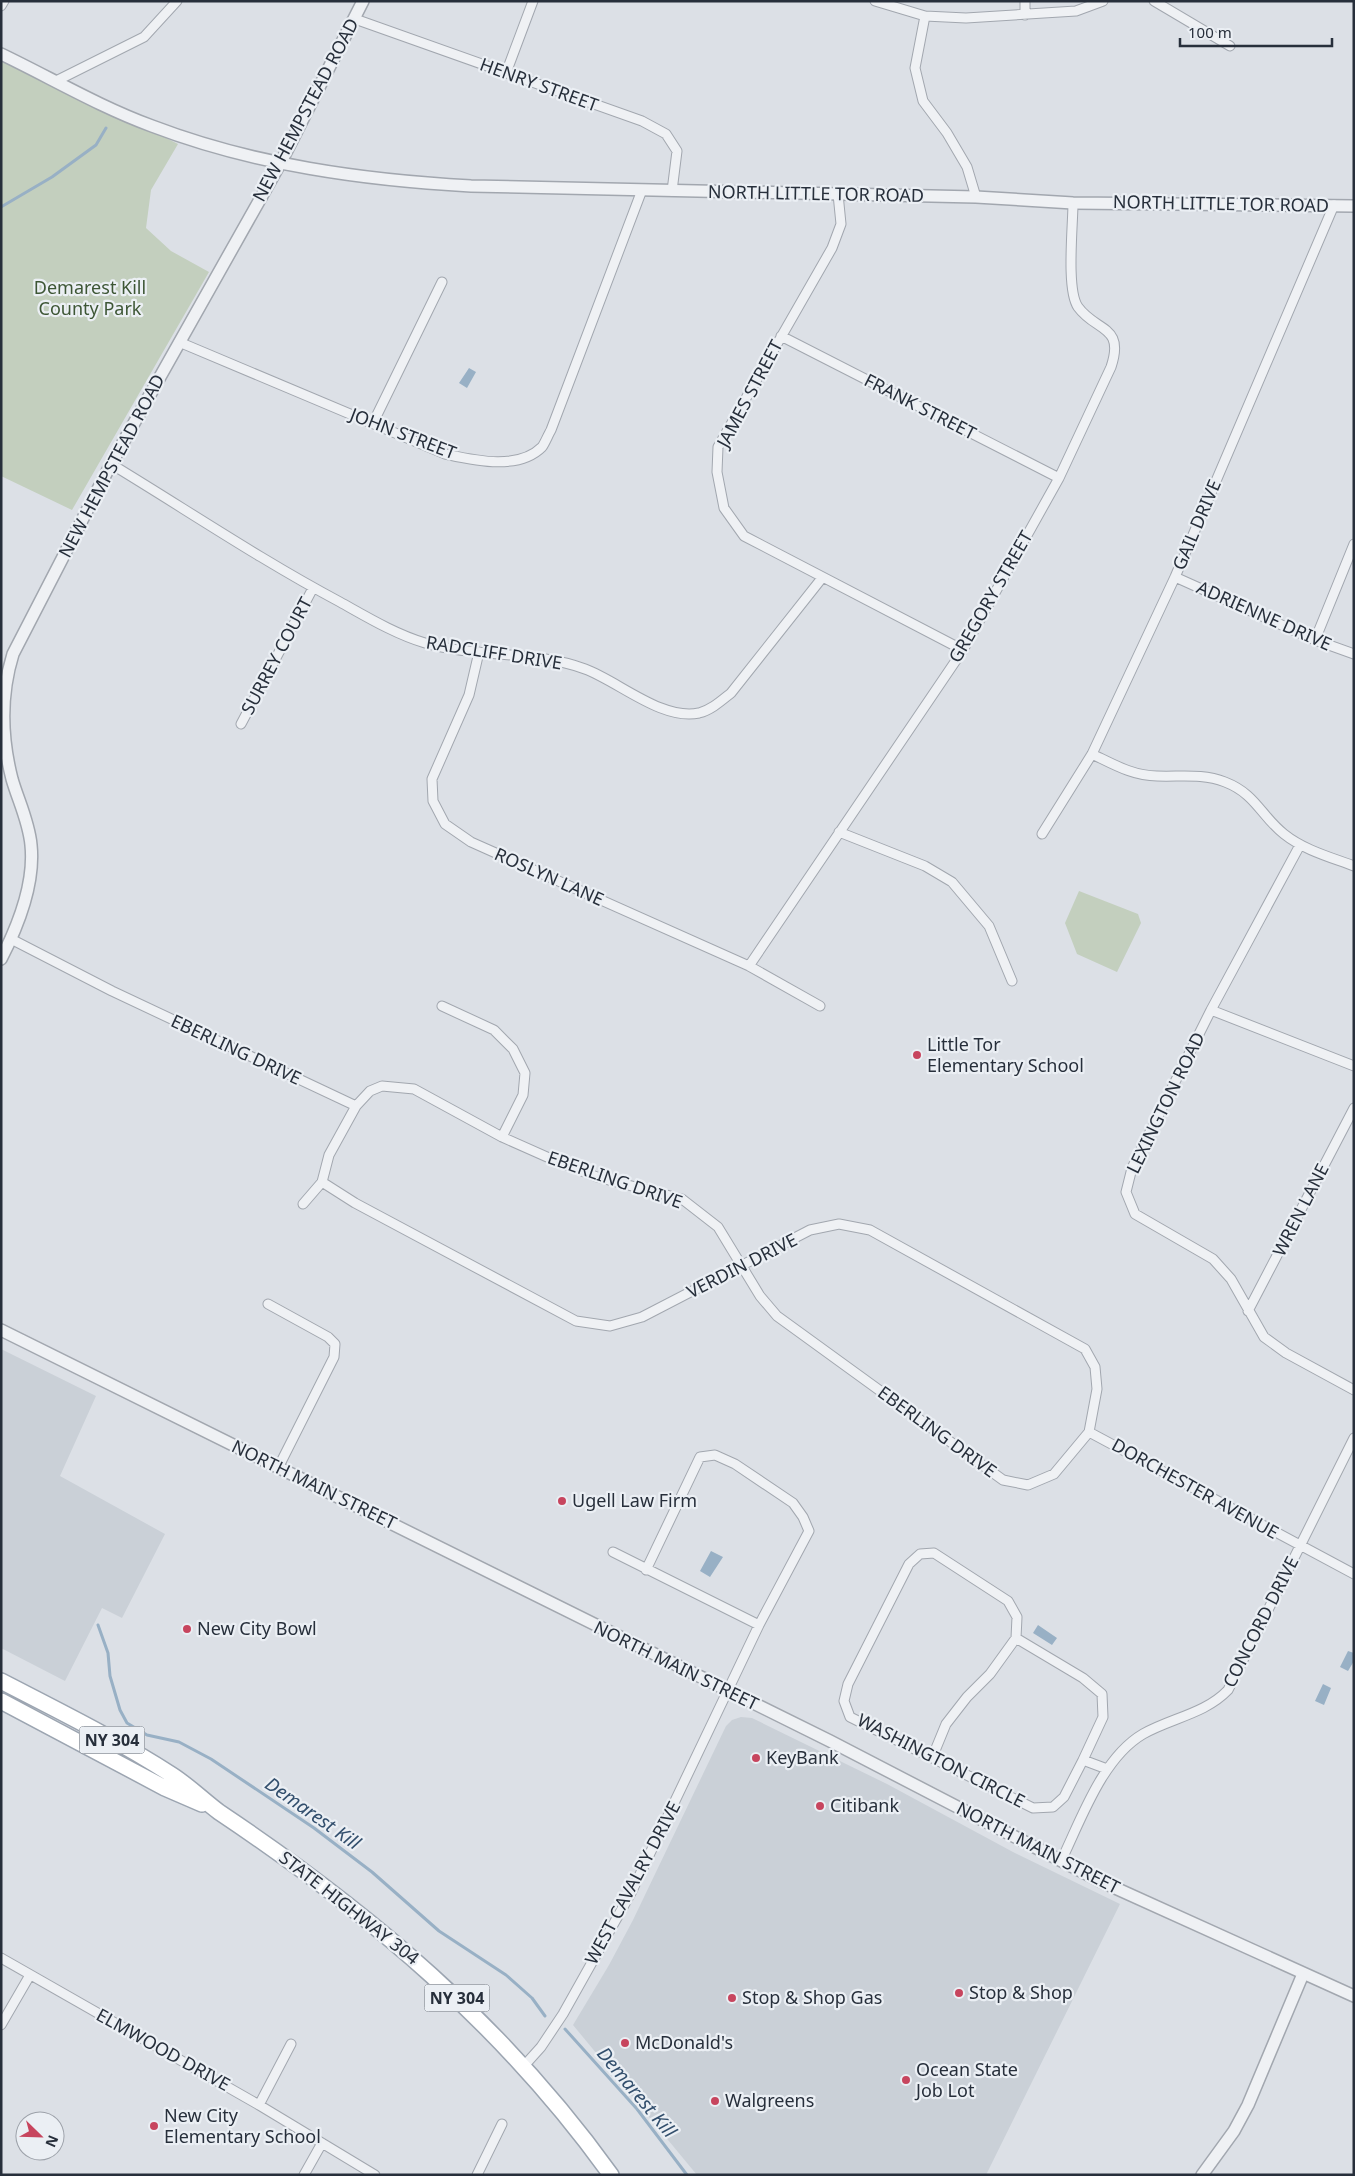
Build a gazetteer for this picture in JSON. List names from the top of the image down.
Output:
{
  "streets": {
    "main road": ["NY 304", "STATE HIGHWAY 304"],
    "street": [
      "HENRY STREET",
      "NEW HEMPSTEAD ROAD",
      "NORTH LITTLE TOR ROAD",
      "JAMES STREET",
      "FRANK STREET",
      "JOHN STREET",
      "GAIL DRIVE",
      "GREGORY STREET",
      "ADRIENNE DRIVE",
      "RADCLIFF DRIVE",
      "SURREY COURT",
      "ROSLYN LANE",
      "EBERLING DRIVE",
      "LEXINGTON ROAD",
      "WREN LANE",
      "VERDIN DRIVE",
      "NORTH MAIN STREET",
      "DORCHESTER AVENUE",
      "CONCORD DRIVE",
      "WASHINGTON CIRCLE",
      "WEST CAVALRY DRIVE",
      "ELMWOOD DRIVE"
    ]
  },
  "crossings": [
    ["HENRY STREET", "NEW HEMPSTEAD ROAD"],
    ["HENRY STREET", "NORTH LITTLE TOR ROAD"],
    ["NEW HEMPSTEAD ROAD", "NORTH LITTLE TOR ROAD"],
    ["NEW HEMPSTEAD ROAD", "JOHN STREET"],
    ["NEW HEMPSTEAD ROAD", "RADCLIFF DRIVE"],
    ["NEW HEMPSTEAD ROAD", "EBERLING DRIVE"],
    ["NORTH LITTLE TOR ROAD", "JAMES STREET"],
    ["NORTH LITTLE TOR ROAD", "JOHN STREET"],
    ["NORTH LITTLE TOR ROAD", "GAIL DRIVE"],
    ["NORTH LITTLE TOR ROAD", "GREGORY STREET"],
    ["JAMES STREET", "FRANK STREET"],
    ["JAMES STREET", "GREGORY STREET"],
    ["JAMES STREET", "RADCLIFF DRIVE"],
    ["FRANK STREET", "GREGORY STREET"],
    ["GAIL DRIVE", "ADRIENNE DRIVE"],
    ["GREGORY STREET", "ROSLYN LANE"],
    ["RADCLIFF DRIVE", "SURREY COURT"],
    ["RADCLIFF DRIVE", "ROSLYN LANE"],
    ["EBERLING DRIVE", "VERDIN DRIVE"],
    ["EBERLING DRIVE", "DORCHESTER AVENUE"],
    ["LEXINGTON ROAD", "WREN LANE"],
    ["VERDIN DRIVE", "DORCHESTER AVENUE"],
    ["NORTH MAIN STREET", "CONCORD DRIVE"],
    ["NORTH MAIN STREET", "WEST CAVALRY DRIVE"],
    ["DORCHESTER AVENUE", "CONCORD DRIVE"],
    ["WEST CAVALRY DRIVE", "STATE HIGHWAY 304"]
  ],
  "water": ["Demarest Kill"],
  "parks": ["Demarest Kill County Park"],
  "places": [
    "Little Tor Elementary School",
    "Ugell Law Firm",
    "New City Bowl",
    "KeyBank",
    "Citibank",
    "Stop & Shop",
    "Stop & Shop Gas",
    "McDonald's",
    "Ocean State Job Lot",
    "Walgreens",
    "New City Elementary School"
  ],
  "scale_bar": "100 m",
  "north": "bottom right"
}
